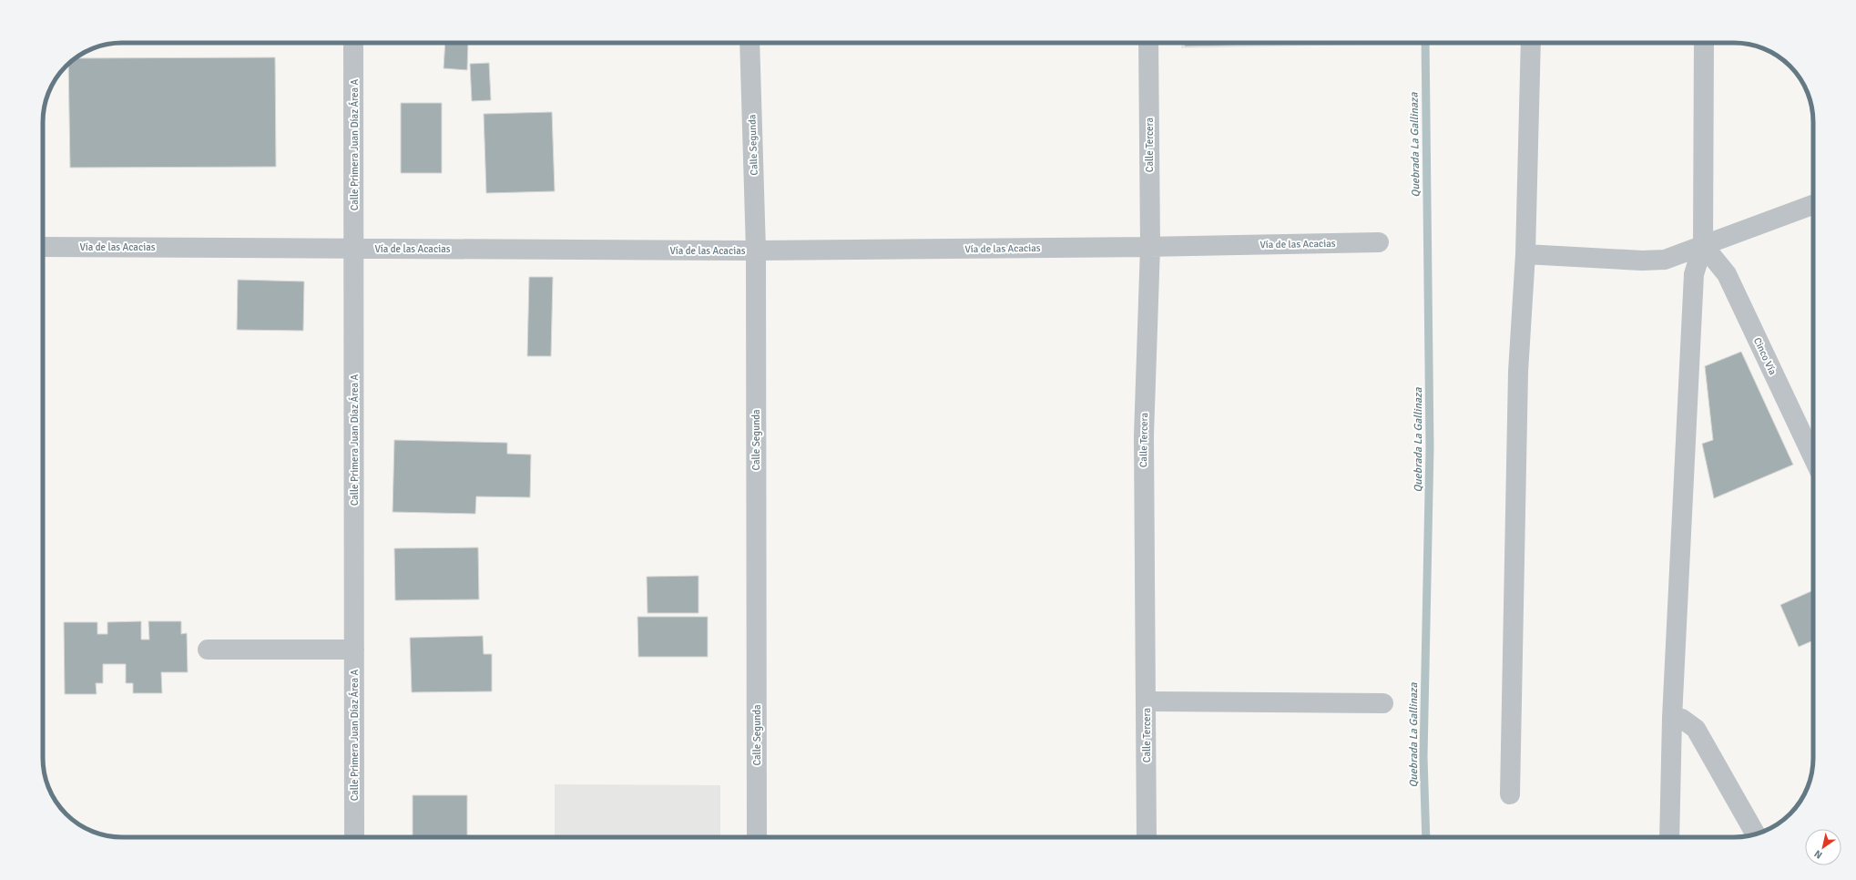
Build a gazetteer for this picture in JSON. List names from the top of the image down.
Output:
{
  "streets": {
    "street": [
      "Calle Primera Juan Díaz Área A",
      "Calle Segunda",
      "Calle Tercera",
      "Vía de las Acacias",
      "Cinco Vía"
    ]
  },
  "crossings": [
    ["Calle Primera Juan Díaz Área A", "Vía de las Acacias"],
    ["Calle Segunda", "Vía de las Acacias"],
    ["Calle Tercera", "Vía de las Acacias"]
  ],
  "water": ["Quebrada La Gallinaza"],
  "north": "bottom left"
}
